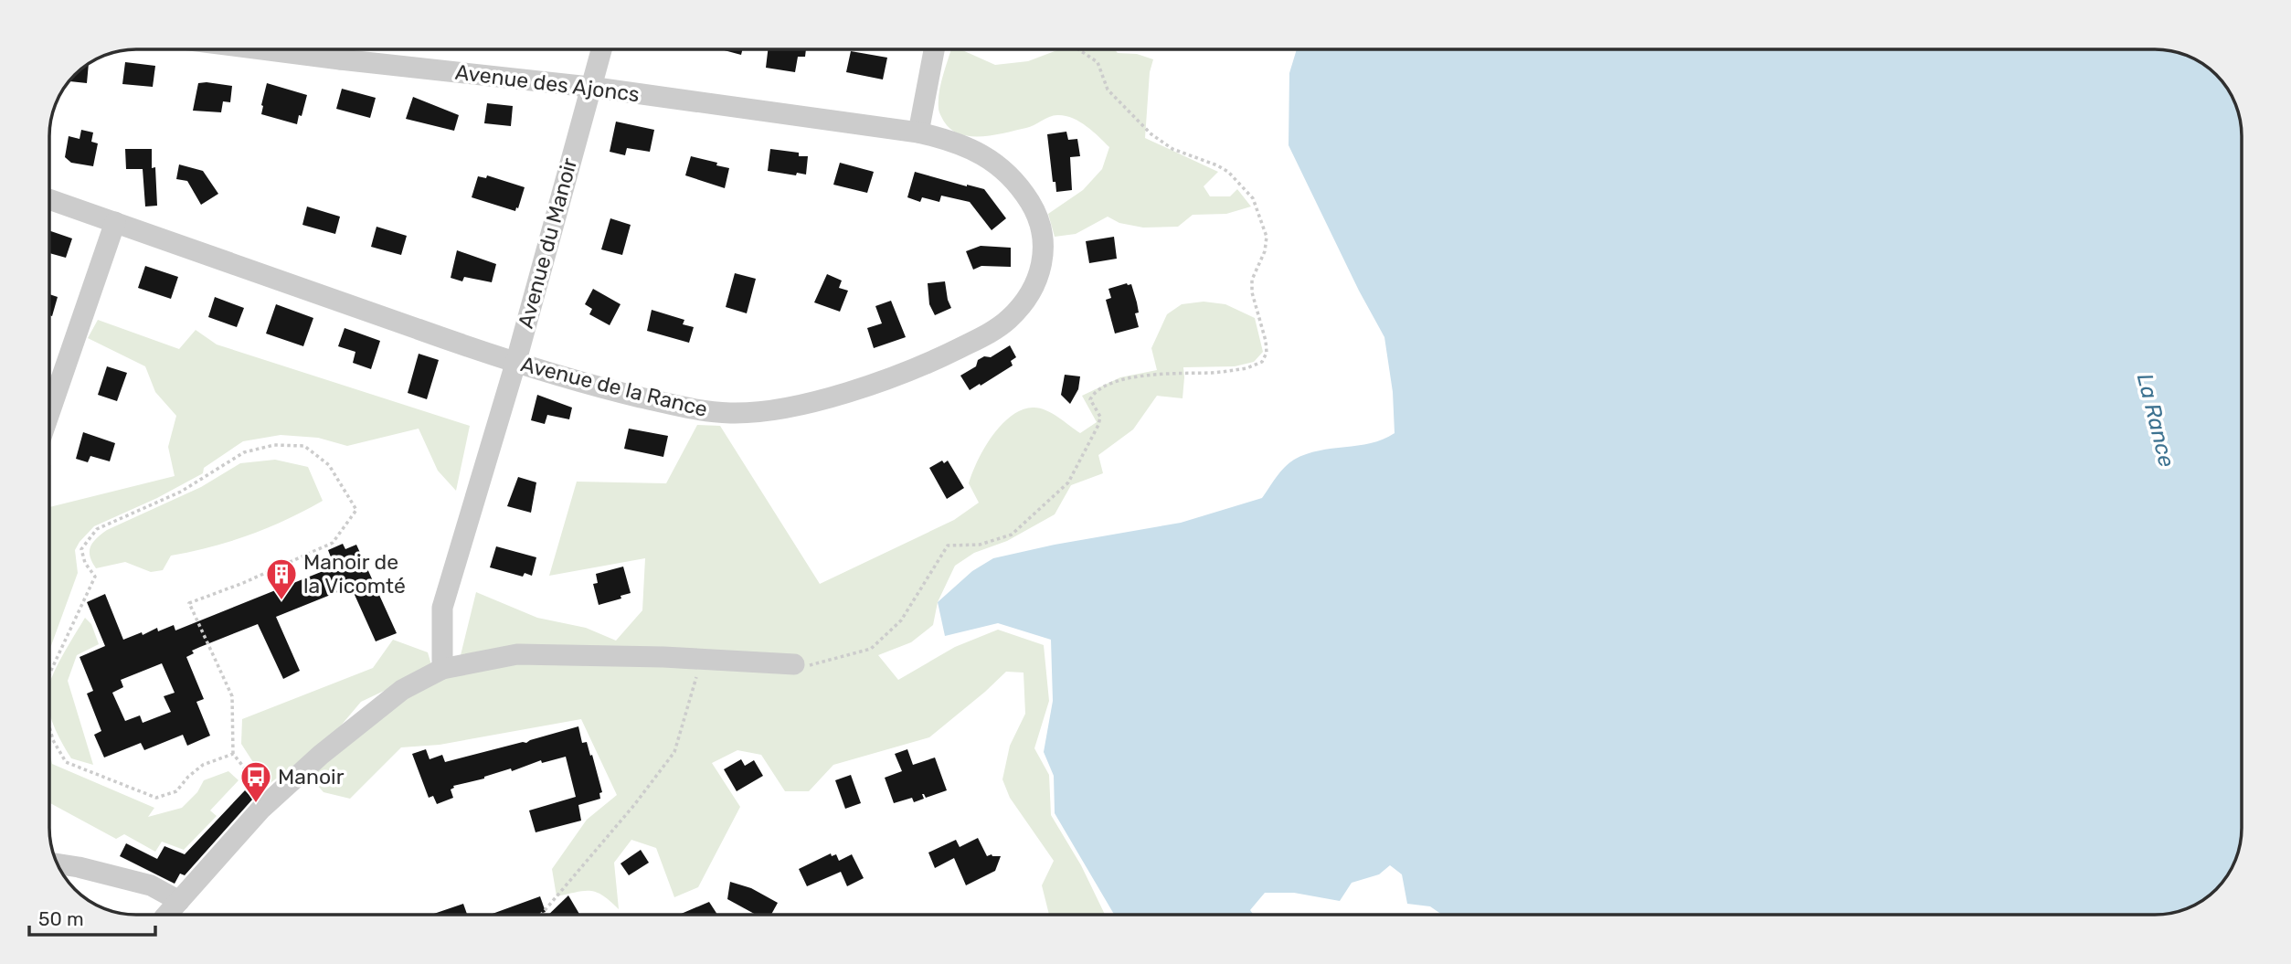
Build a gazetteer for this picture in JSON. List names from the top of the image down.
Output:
{
  "streets": {
    "street": ["Avenue des Ajoncs", "Avenue du Manoir", "Avenue de la Rance"]
  },
  "crossings": [
    ["Avenue des Ajoncs", "Avenue du Manoir"],
    ["Avenue des Ajoncs", "Avenue de la Rance"],
    ["Avenue du Manoir", "Avenue de la Rance"]
  ],
  "water": ["La Rance"],
  "places": {
    "building": ["Manoir de la Vicomté"],
    "bus stop": ["Manoir"]
  },
  "scale_bar": "50 m"
}
